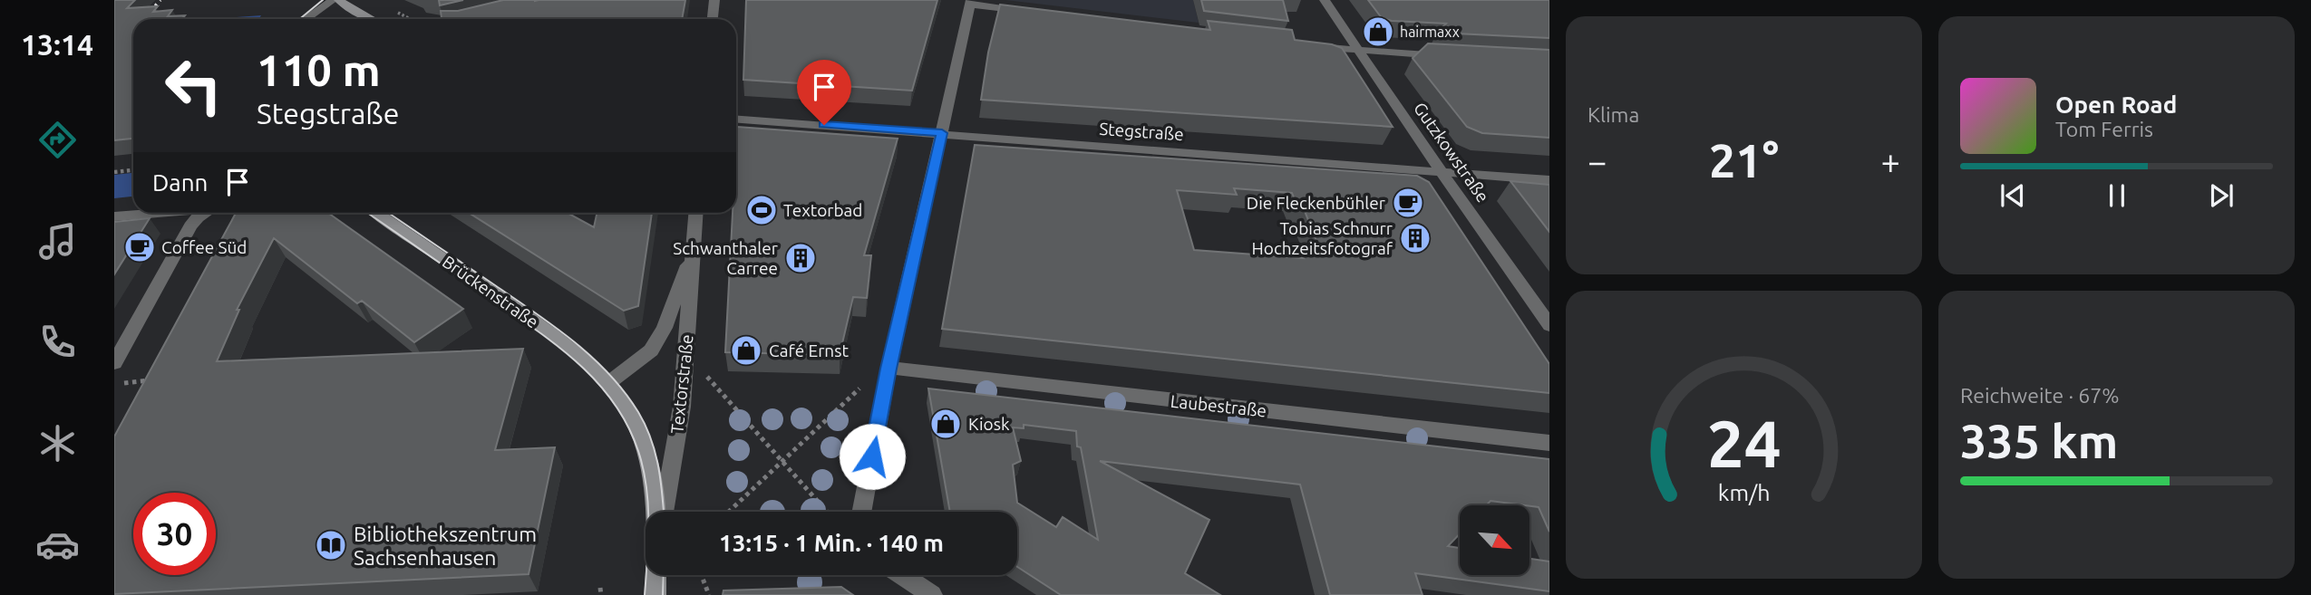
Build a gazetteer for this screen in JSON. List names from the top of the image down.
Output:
{
  "streets": {
    "street": [
      "Stegstraße",
      "Gutzkowstraße",
      "Brückenstraße",
      "Textorstraße",
      "Laubestraße"
    ]
  },
  "crossings": [
    ["Stegstraße", "Gutzkowstraße"],
    ["Brückenstraße", "Textorstraße"]
  ],
  "places": {
    "shop": ["hairmaxx", "Café Ernst", "Kiosk"],
    "cafe": ["Die Fleckenbühler", "Coffee Süd"],
    "sports": ["Textorbad"],
    "building": ["Tobias Schnurr Hochzeitsfotograf", "Schwanthaler Carree"],
    "library": ["Bibliothekszentrum Sachsenhausen"]
  },
  "north": "bottom right",
  "page": {
    "tabs": "13:14",
    "tile": [
      "Klima",
      ["Reichweite · 67%", "335 km"]
    ],
    "turn": ["110 m", "Stegstraße"],
    "song": ["Open Road", "Tom Ferris"],
    "heat": ["−", "21°", "+"],
    "then": "Dann",
    "limit": "30",
    "trip": "13:15 · 1 Min. · 140 m",
    "gauge": ["24", "km/h"]
  }
}
